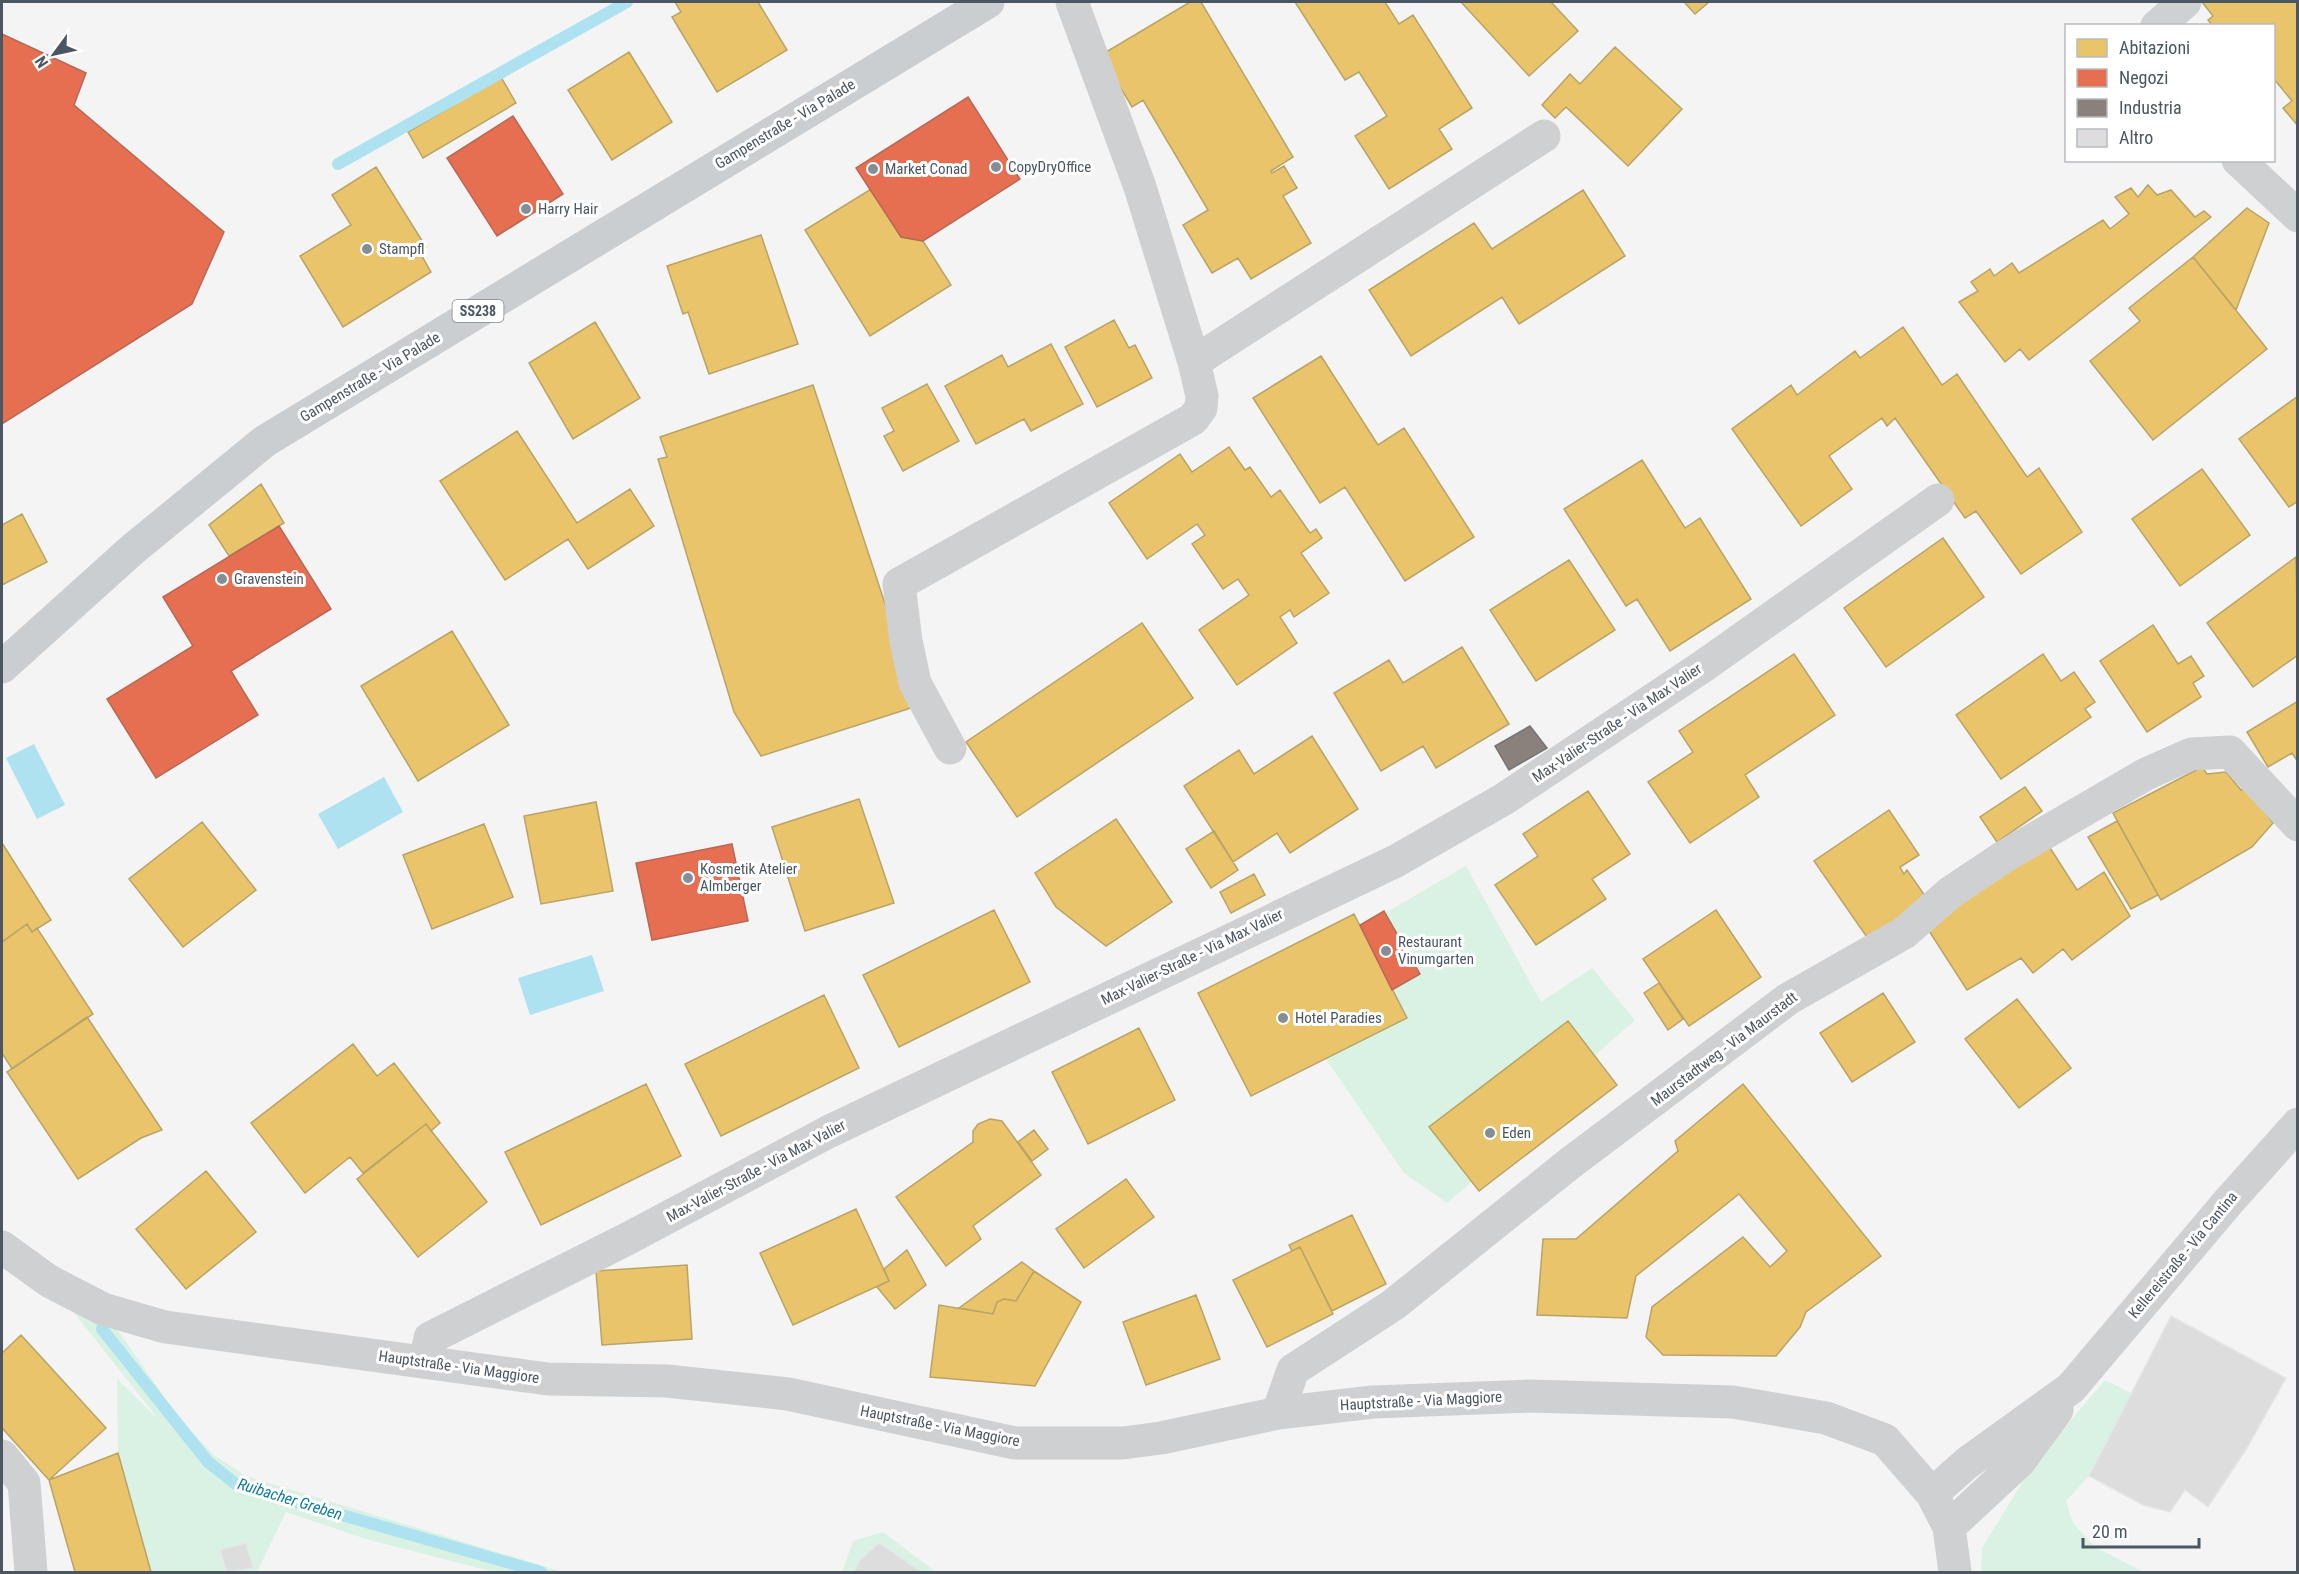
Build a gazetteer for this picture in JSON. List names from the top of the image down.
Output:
{
  "streets": {
    "main road": ["Gampenstraße - Via Palade", "SS238"],
    "street": [
      "Max-Valier-Straße - Via Max Valier",
      "Maurstadtweg - Via Maurstadt",
      "Kellereistraße - Via Cantina",
      "Hauptstraße - Via Maggiore"
    ]
  },
  "crossings": [
    ["Max-Valier-Straße - Via Max Valier", "Hauptstraße - Via Maggiore"],
    ["Maurstadtweg - Via Maurstadt", "Hauptstraße - Via Maggiore"],
    ["Kellereistraße - Via Cantina", "Hauptstraße - Via Maggiore"]
  ],
  "water": ["Ruibacher Greben"],
  "places": [
    "CopyDryOffice",
    "Market Conad",
    "Harry Hair",
    "Stampfl",
    "Gravenstein",
    "Kosmetik Atelier Almberger",
    "Restaurant Vinumgarten",
    "Hotel Paradies",
    "Eden"
  ],
  "legend": [
    "Abitazioni",
    "Negozi",
    "Industria",
    "Altro"
  ],
  "scale_bar": "20 m",
  "north": "bottom left"
}
